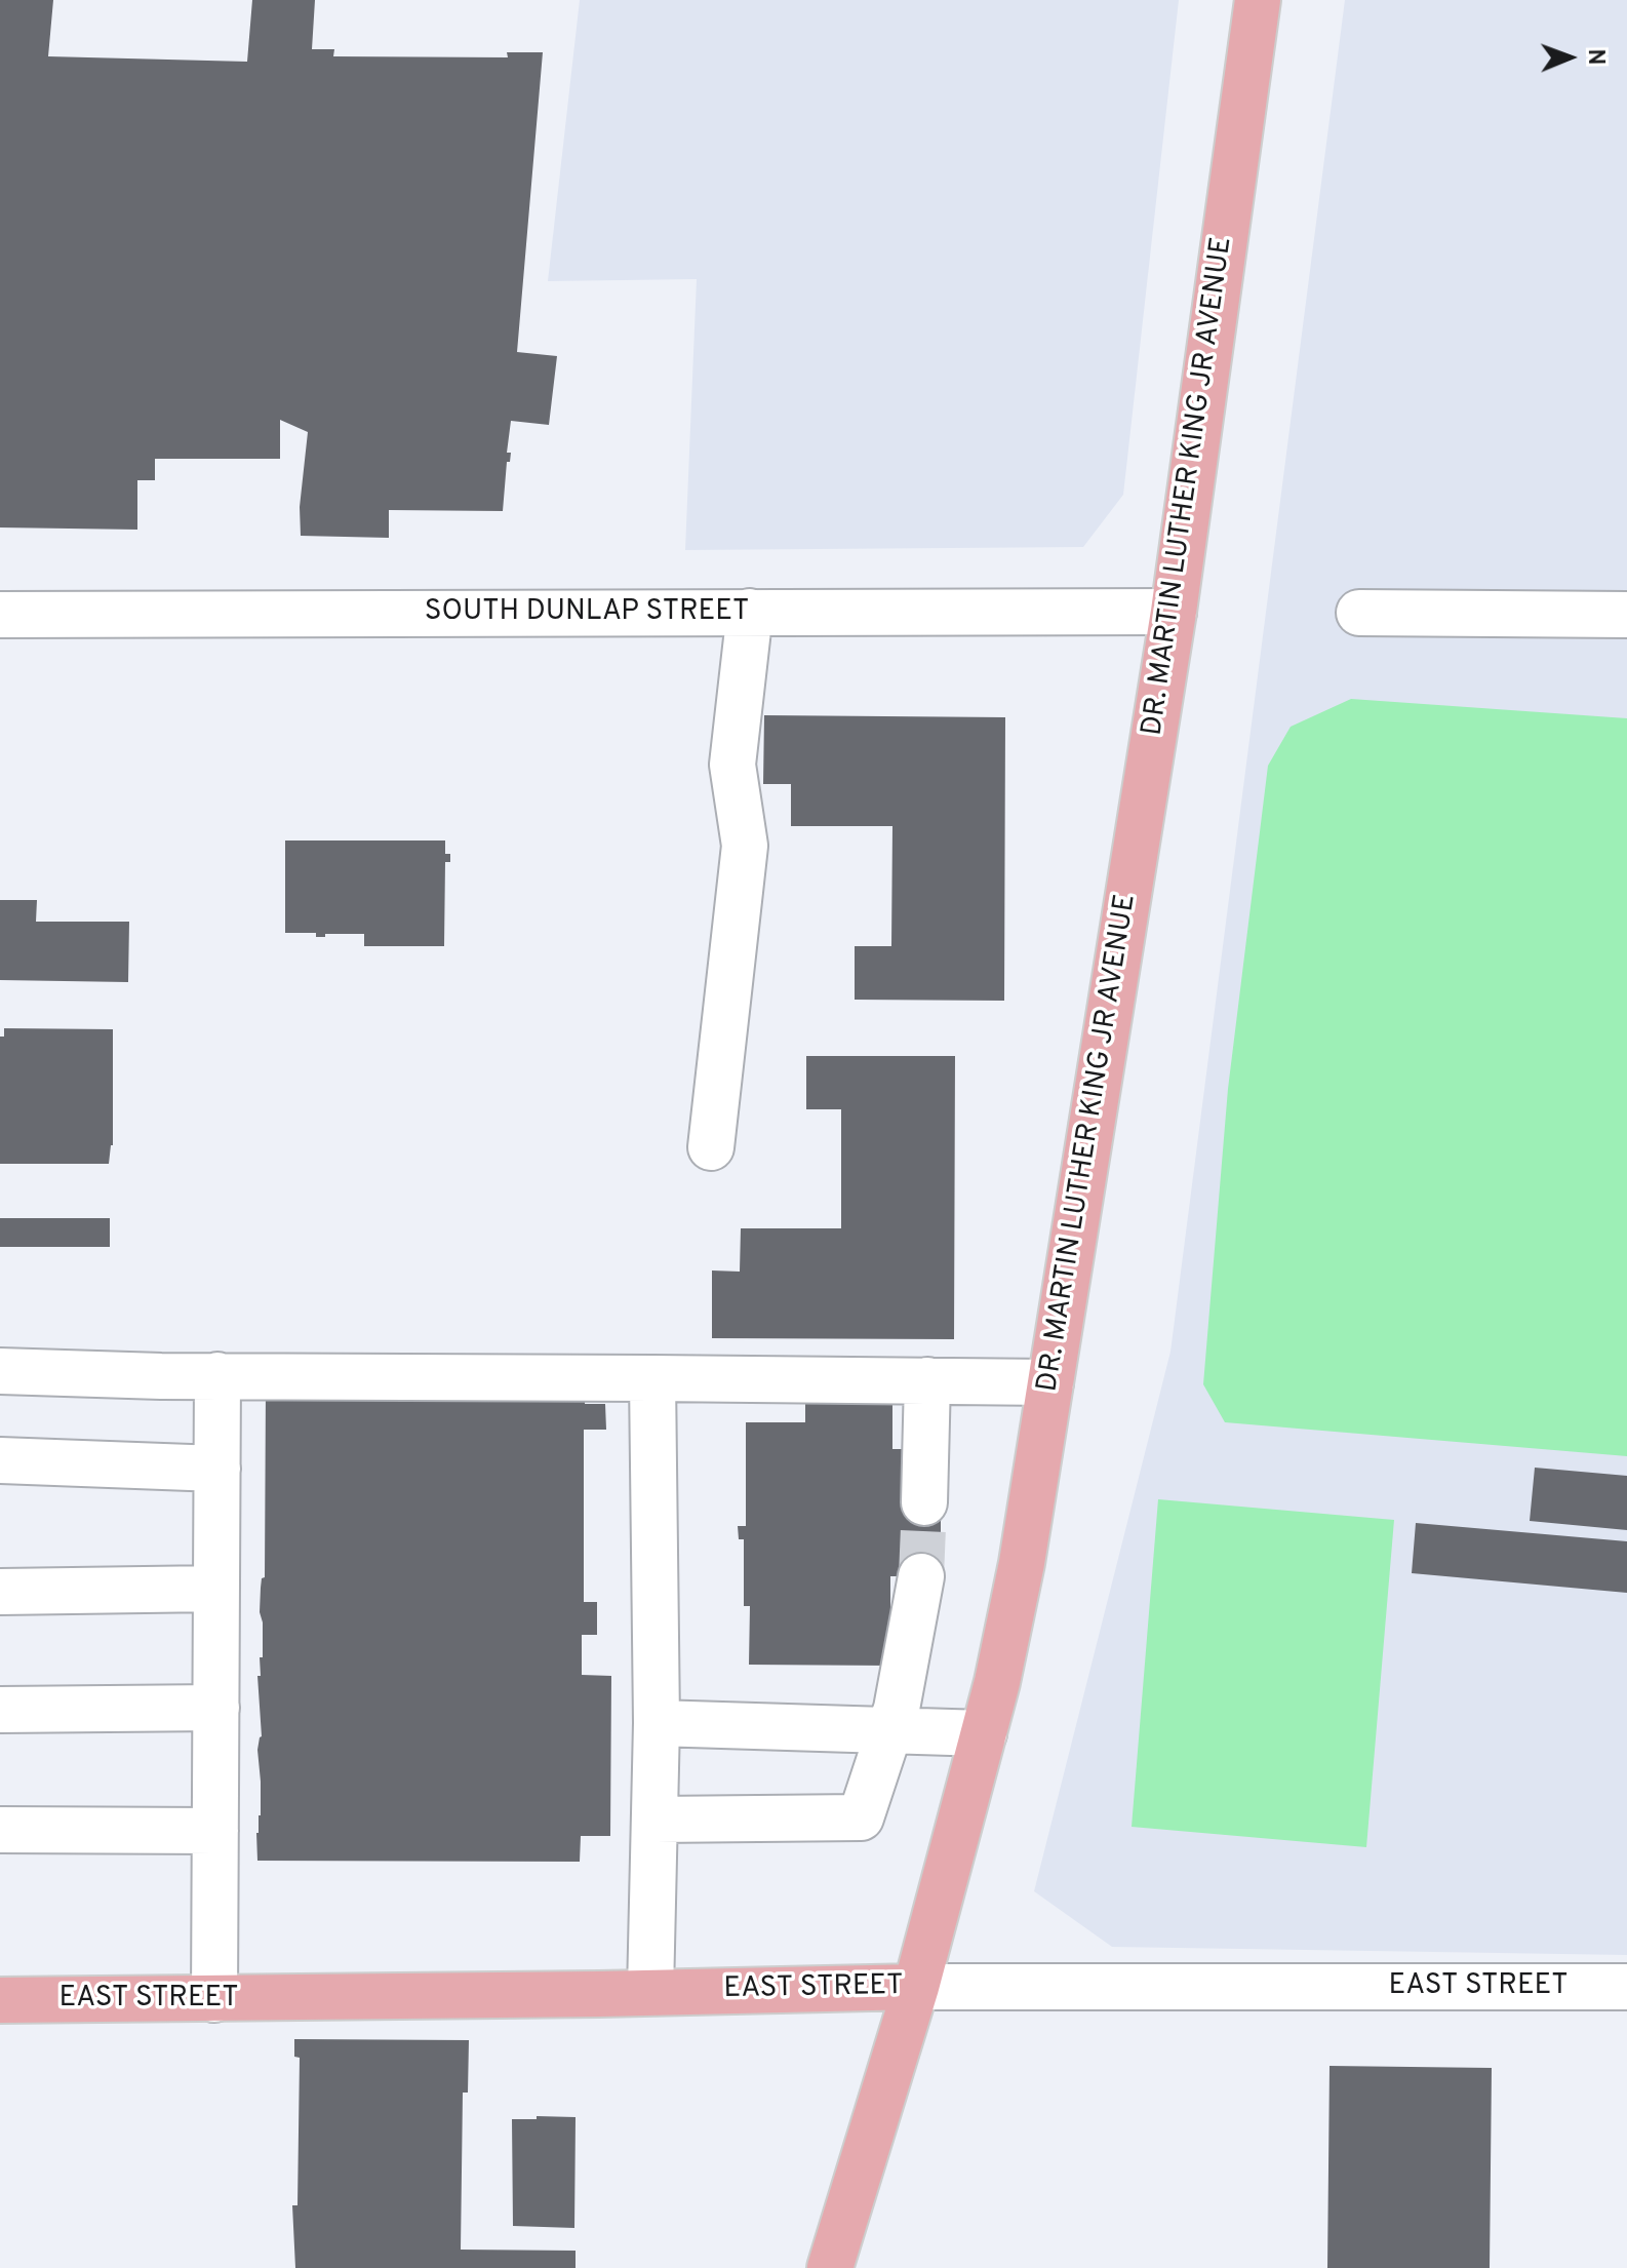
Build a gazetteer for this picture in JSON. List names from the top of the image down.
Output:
{
  "streets": {
    "main road": ["DR. MARTIN LUTHER KING JR AVENUE", "EAST STREET"],
    "street": ["SOUTH DUNLAP STREET"]
  },
  "crossings": [
    ["DR. MARTIN LUTHER KING JR AVENUE", "SOUTH DUNLAP STREET"],
    ["DR. MARTIN LUTHER KING JR AVENUE", "EAST STREET"]
  ],
  "north": "right"
}
